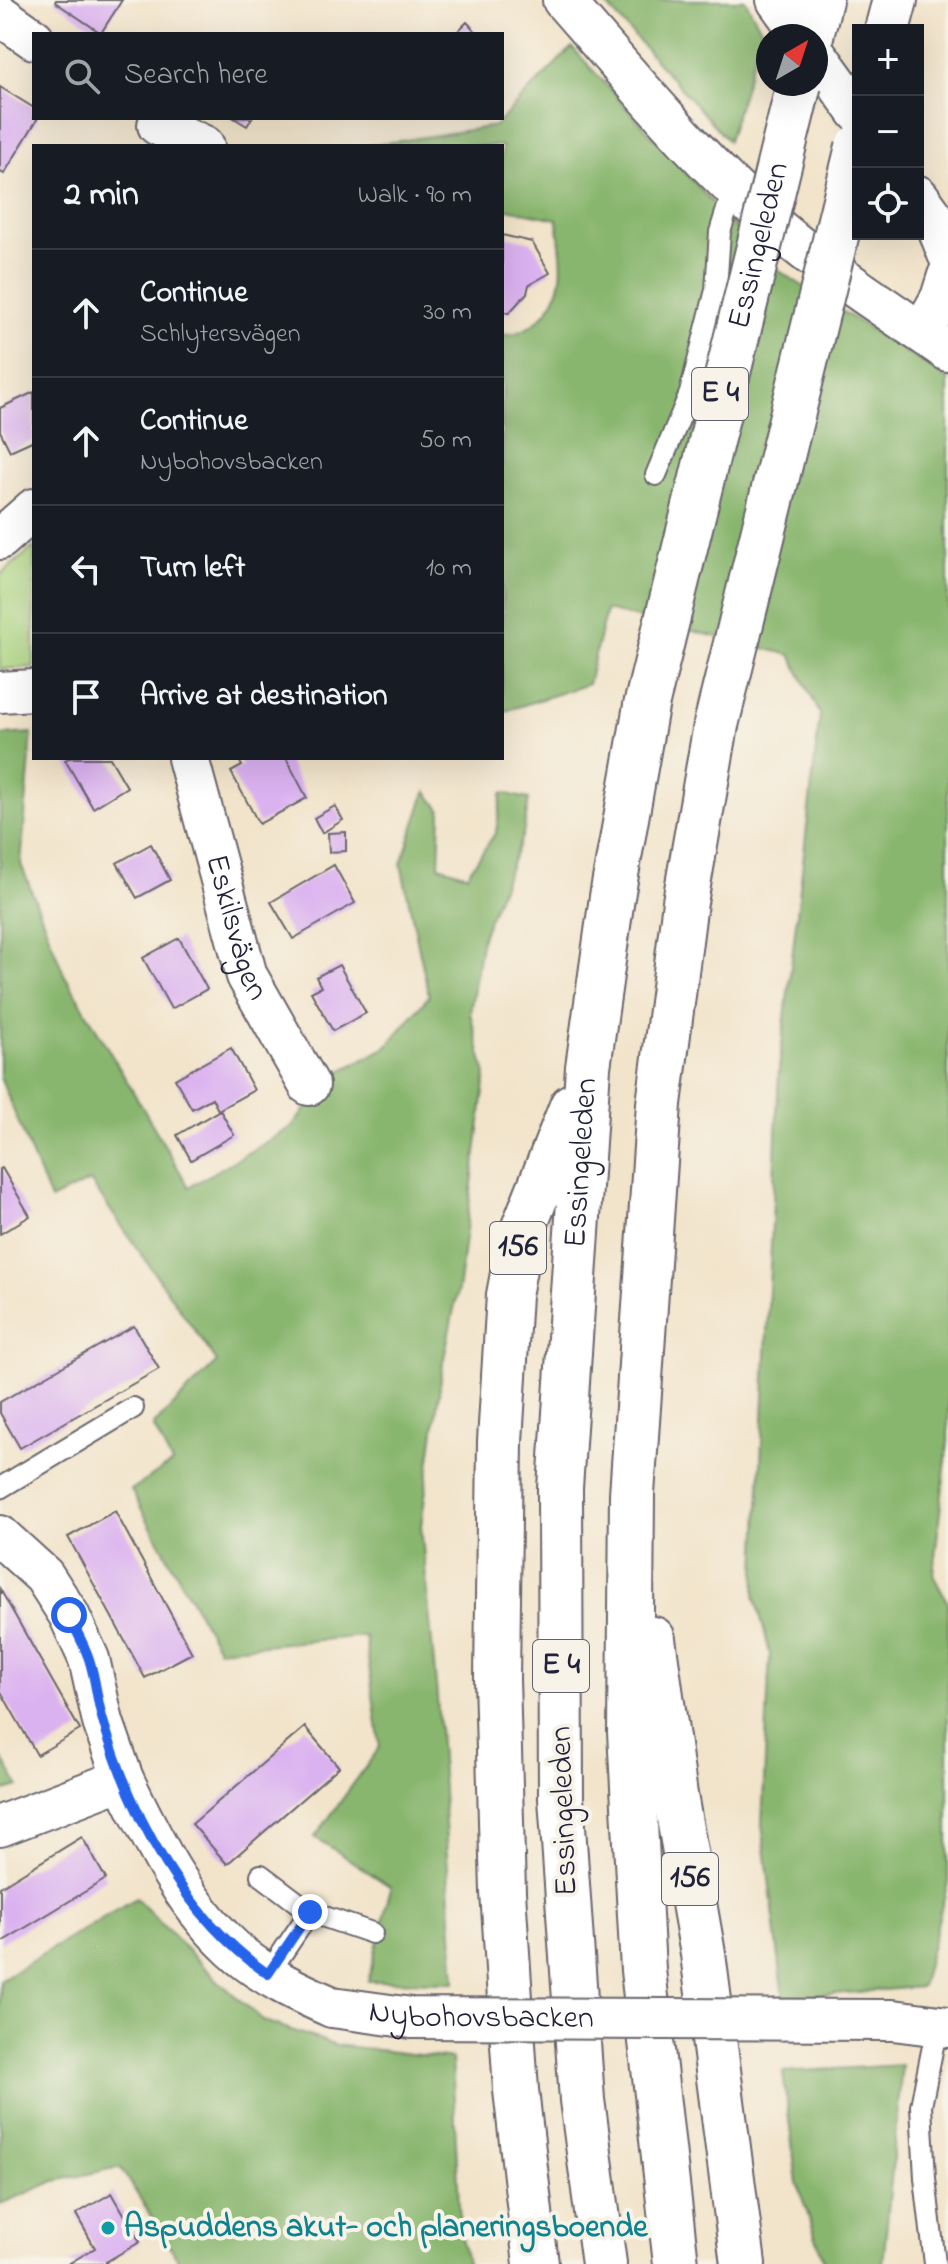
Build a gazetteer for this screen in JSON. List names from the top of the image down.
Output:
{
  "streets": {
    "highway": ["Essingeleden", "E 4", "156"],
    "street": ["Eskilsvägen", "Nybohovsbacken"]
  },
  "crossings": [
    ["Essingeleden", "156"],
    ["E 4", "156"]
  ],
  "places": ["Aspuddens akut- och planeringsboende"],
  "north": "top right",
  "page": {
    "map_buttons": ["+", "−"],
    "search": "Search here",
    "heading": ["2 min", "Walk · 90 m"],
    "list": [
      ["Continue", "Schlytersvägen", "30 m"],
      ["Continue", "Nybohovsbacken", "50 m"],
      ["Turn left", "10 m"],
      "Arrive at destination"
    ]
  }
}
